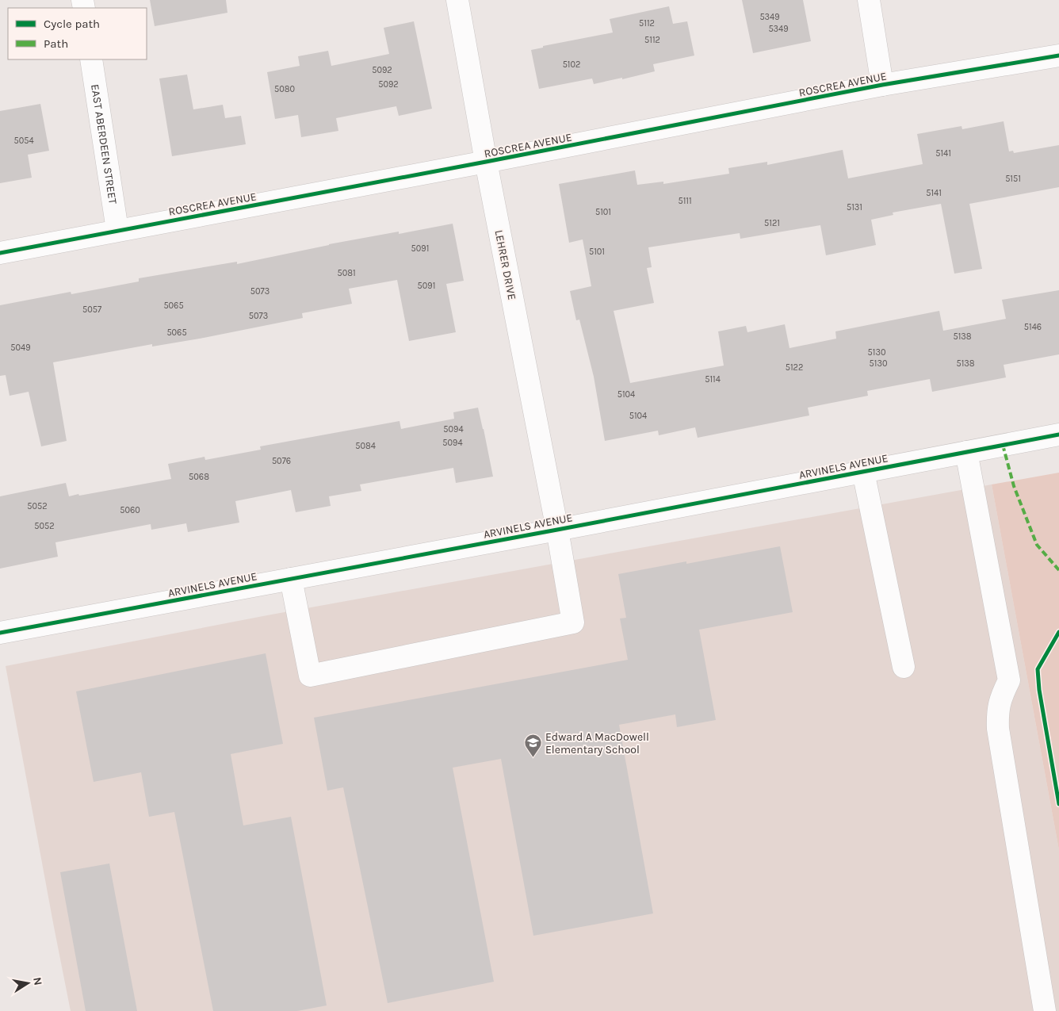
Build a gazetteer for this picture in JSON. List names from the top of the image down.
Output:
{
  "streets": {
    "street": [
      "ROSCREA AVENUE",
      "EAST ABERDEEN STREET",
      "LEHRER DRIVE",
      "ARVINELS AVENUE"
    ]
  },
  "crossings": [
    ["ROSCREA AVENUE", "EAST ABERDEEN STREET"],
    ["ROSCREA AVENUE", "LEHRER DRIVE"],
    ["LEHRER DRIVE", "ARVINELS AVENUE"]
  ],
  "places": {
    "school or university": ["Edward A MacDowell Elementary School"]
  },
  "house_numbers": [
    "5349",
    "5112",
    "5349",
    "5112",
    "5102",
    "5092",
    "5092",
    "5080",
    "5054",
    "5141",
    "5151",
    "5141",
    "5111",
    "5131",
    "5101",
    "5121",
    "5091",
    "5101",
    "5081",
    "5091",
    "5073",
    "5065",
    "5057",
    "5073",
    "5146",
    "5065",
    "5138",
    "5049",
    "5130",
    "5130",
    "5138",
    "5122",
    "5114",
    "5104",
    "5104",
    "5094",
    "5094",
    "5084",
    "5076",
    "5068",
    "5052",
    "5060",
    "5052"
  ],
  "legend": ["Cycle path", "Path"],
  "north": "right"
}
